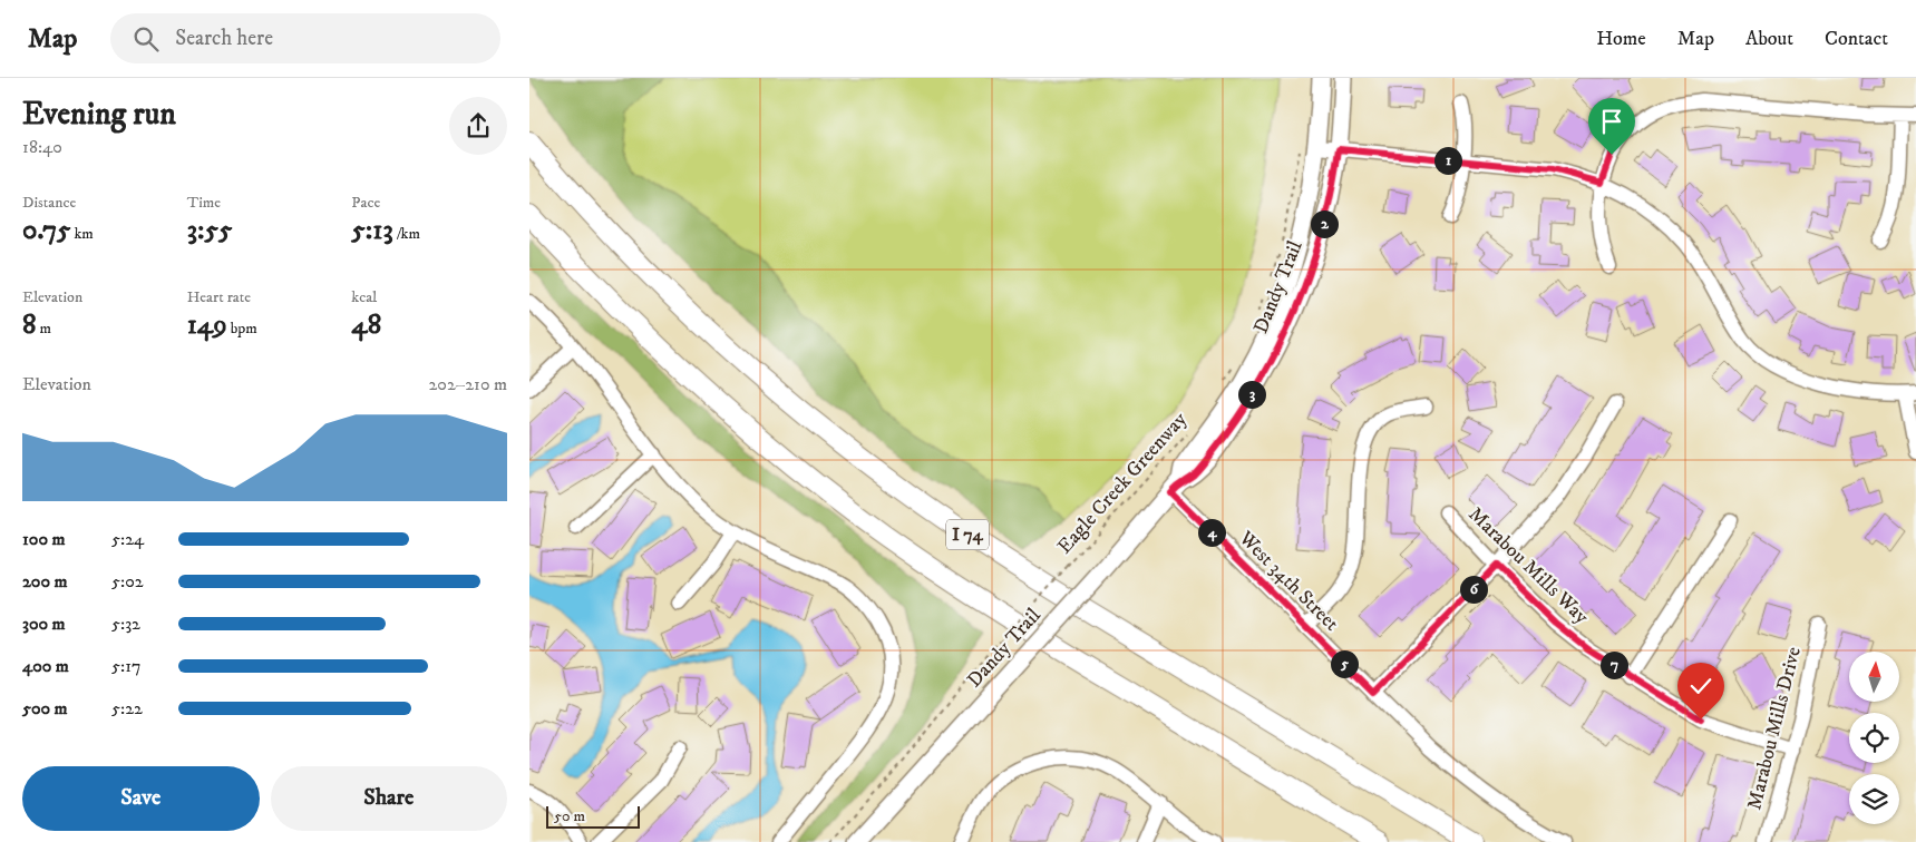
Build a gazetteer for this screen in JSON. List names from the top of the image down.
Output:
{
  "streets": {
    "highway": ["I 74"],
    "main road": ["Dandy Trail"],
    "street": ["Marabou Mills Way", "West 34th Street", "Marabou Mills Drive"],
    "path": ["Eagle Creek Greenway"]
  },
  "crossings": [
    ["Dandy Trail", "West 34th Street"],
    ["Marabou Mills Way", "Marabou Mills Drive"]
  ],
  "scale_bar": "50 m",
  "north": "top",
  "page": {
    "header": "Map",
    "search": "Search here",
    "nav": [
      "Home",
      "Map",
      "About",
      "Contact"
    ],
    "heading": ["Evening run", "18:40"],
    "pins": [
      "1",
      "2",
      "3",
      "4",
      "6",
      "5",
      "7"
    ],
    "stats": [
      ["Distance", "0.75 km"],
      ["Time", "3:55"],
      ["Pace", "5:13 /km"],
      ["Elevation", "8 m"],
      ["Heart rate", "149 bpm"],
      ["kcal", "48"]
    ],
    "chart": ["Elevation", "202–210 m"],
    "list": [
      {
        "name": "100 m",
        "note": "5:24"
      },
      {
        "name": "200 m",
        "note": "5:02"
      },
      {
        "name": "300 m",
        "note": "5:32"
      },
      {
        "name": "400 m",
        "note": "5:17"
      },
      {
        "name": "500 m",
        "note": "5:22"
      }
    ],
    "buttons": ["Save", "Share"],
    "scale": "50 m"
  }
}
